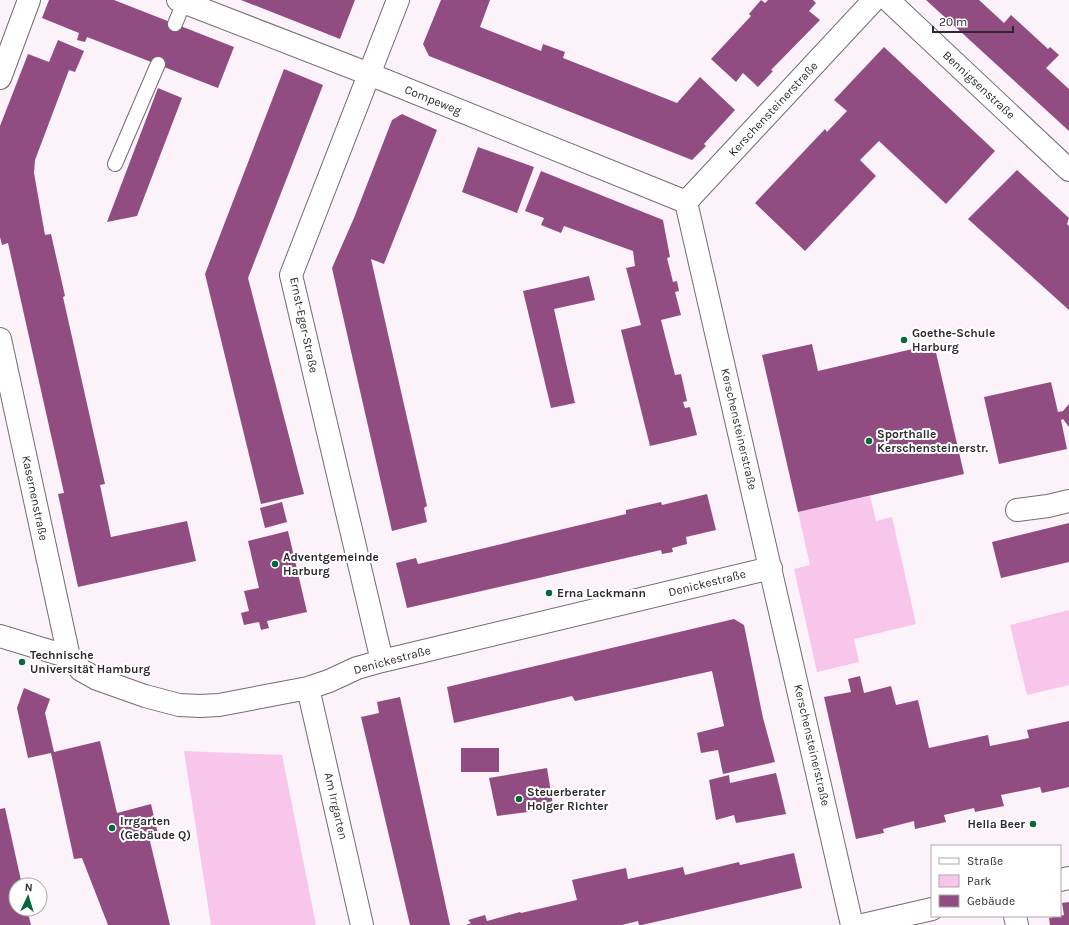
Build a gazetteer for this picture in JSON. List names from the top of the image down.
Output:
{
  "streets": {
    "street": [
      "Bennigsenstraße",
      "Compeweg",
      "Kerschensteinerstraße",
      "Ernst-Eger-Straße",
      "Kasernenstraße",
      "Denickestraße",
      "Am Irrgarten"
    ]
  },
  "crossings": [
    ["Compeweg", "Kerschensteinerstraße"],
    ["Compeweg", "Ernst-Eger-Straße"],
    ["Kerschensteinerstraße", "Denickestraße"],
    ["Ernst-Eger-Straße", "Denickestraße"],
    ["Kasernenstraße", "Denickestraße"],
    ["Denickestraße", "Am Irrgarten"]
  ],
  "places": [
    "Goethe-Schule Harburg",
    "Sporthalle Kerschensteinerstr.",
    "Adventgemeinde Harburg",
    "Erna Lackmann",
    "Technische Universität Hamburg",
    "Steuerberater Holger Richter",
    "Hella Beer",
    "Irrgarten (Gebäude Q)"
  ],
  "legend": ["Straße", "Park", "Gebäude"],
  "scale_bar": "20 m",
  "north": "top"
}
